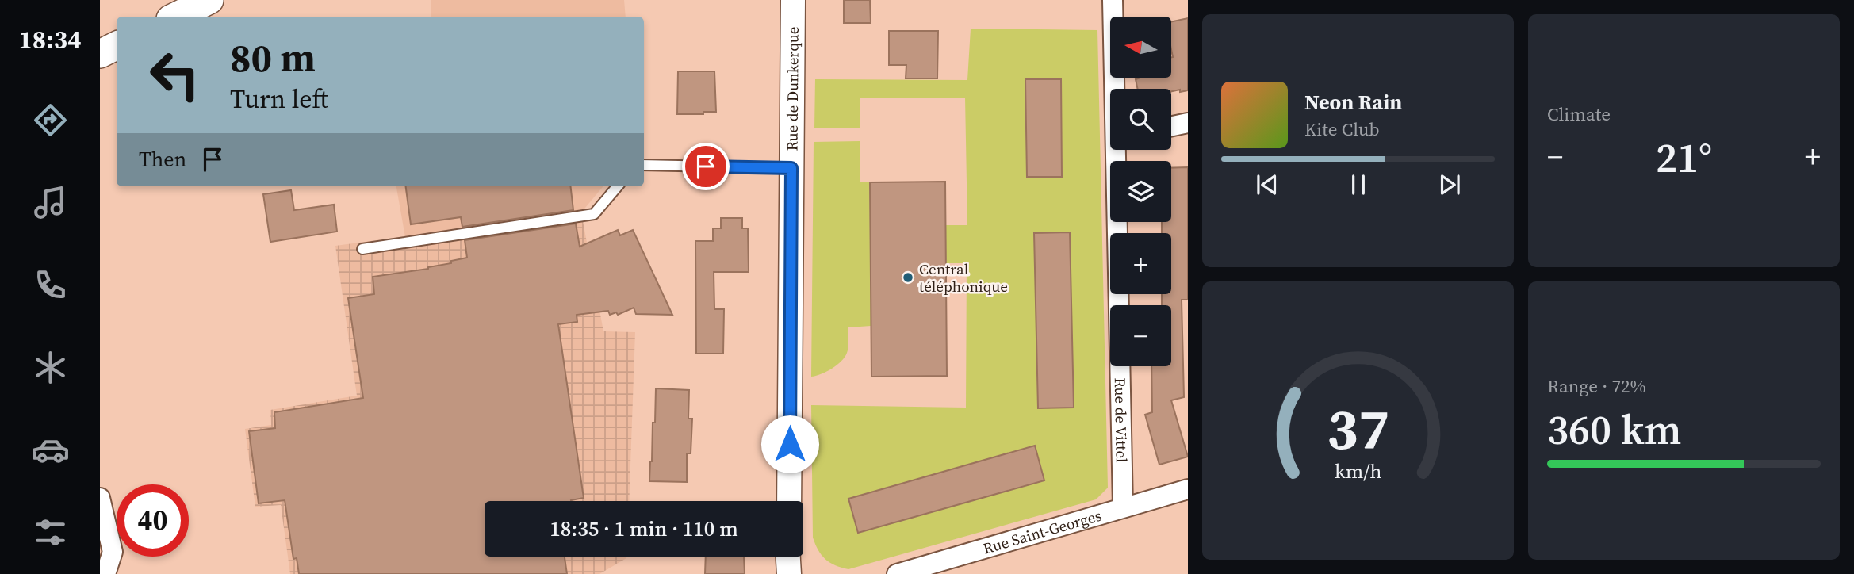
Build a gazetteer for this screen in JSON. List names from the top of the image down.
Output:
{
  "streets": {
    "street": ["Rue de Dunkerque", "Rue de Vittel", "Rue Saint-Georges"]
  },
  "crossings": [
    ["Rue de Vittel", "Rue Saint-Georges"]
  ],
  "places": ["Central téléphonique"],
  "north": "left",
  "page": {
    "tabs": "18:34",
    "tile": [
      "Climate",
      ["Range · 72%", "360 km"]
    ],
    "map_buttons": ["+", "−"],
    "turn": ["80 m", "Turn left"],
    "song": ["Neon Rain", "Kite Club"],
    "then": "Then",
    "heat": ["−", "21°", "+"],
    "limit": "40",
    "trip": "18:35 · 1 min · 110 m",
    "gauge": ["37", "km/h"]
  }
}
